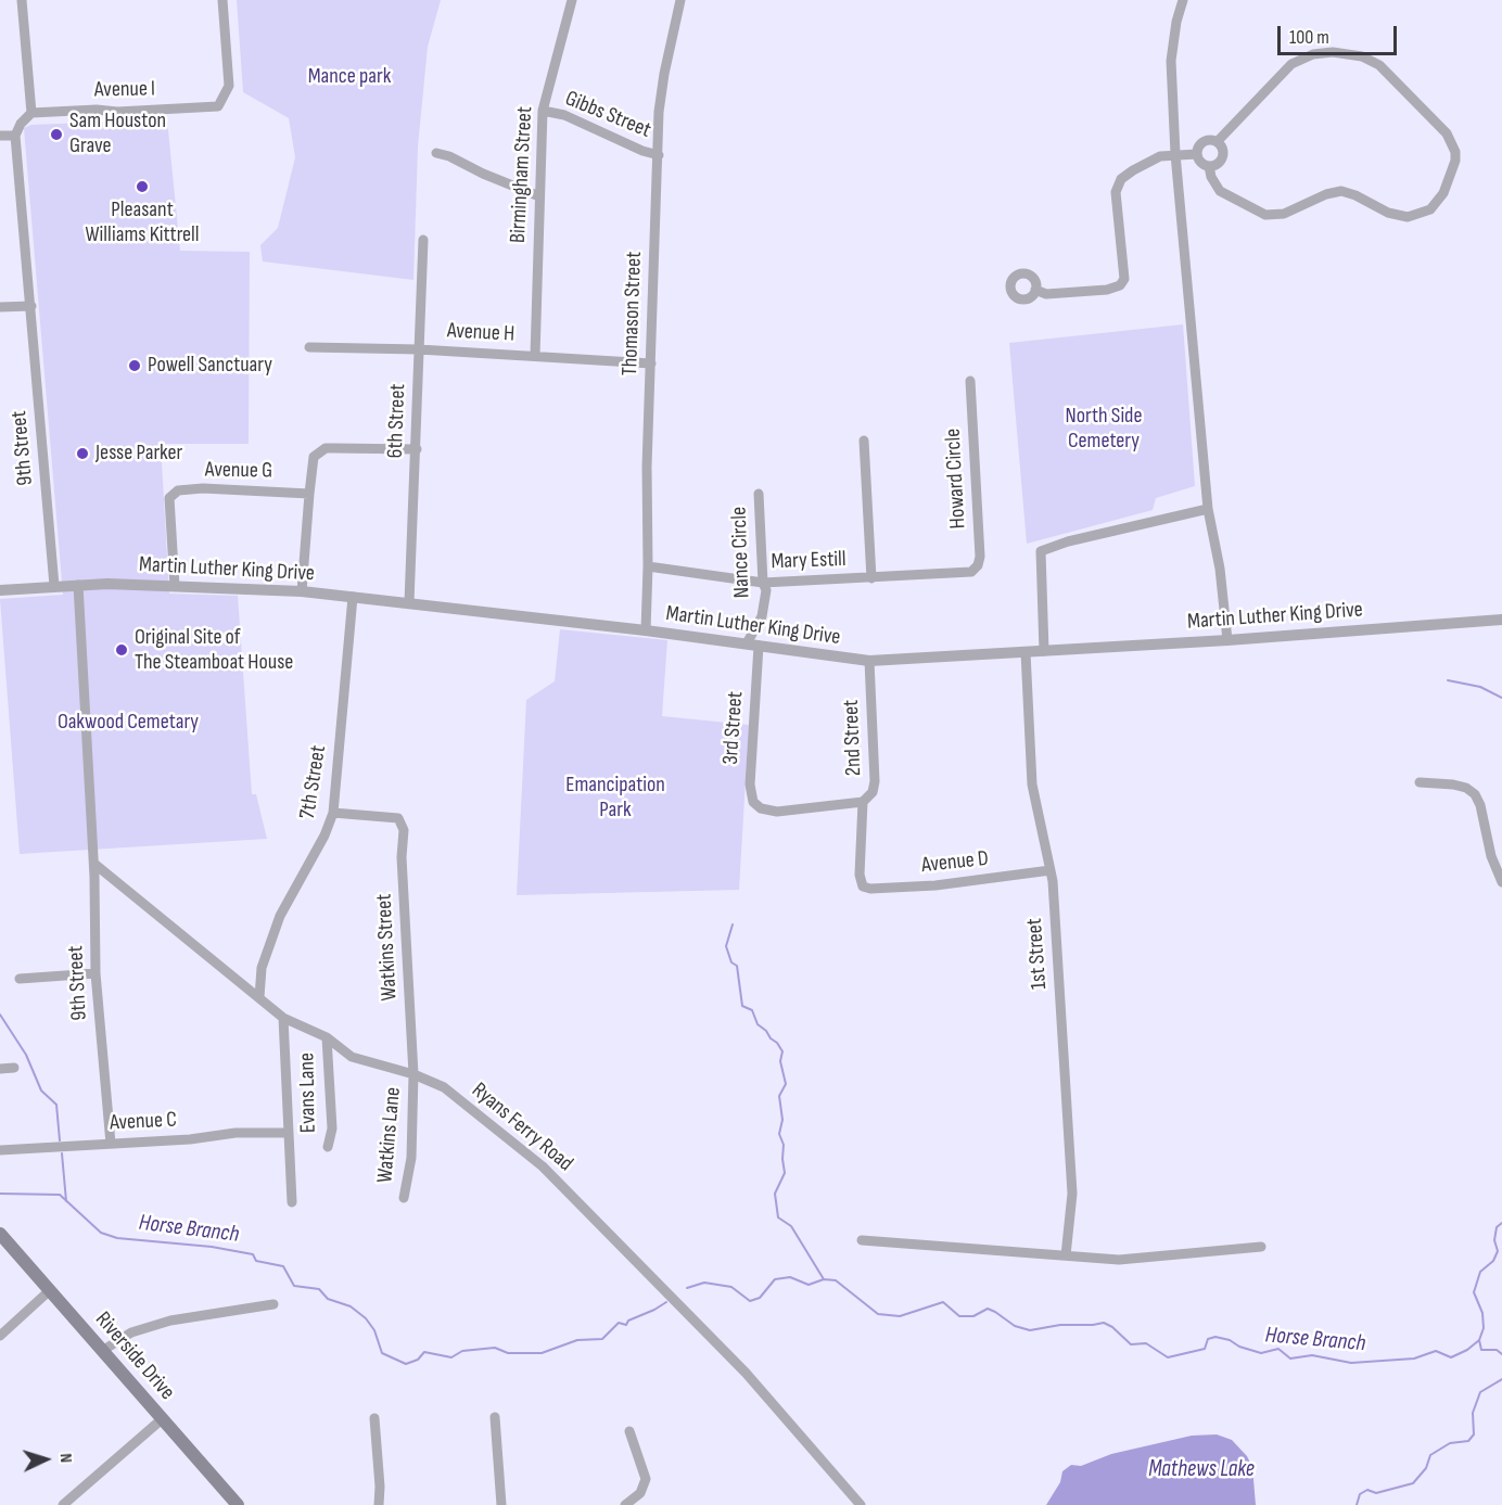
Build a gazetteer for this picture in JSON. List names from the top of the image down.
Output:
{
  "streets": {
    "main road": ["Riverside Drive"],
    "street": [
      "Avenue I",
      "Gibbs Street",
      "Birmingham Street",
      "Thomason Street",
      "Avenue H",
      "6th Street",
      "9th Street",
      "Avenue G",
      "Howard Circle",
      "Nance Circle",
      "Mary Estill",
      "Martin Luther King Drive",
      "3rd Street",
      "2nd Street",
      "7th Street",
      "Avenue D",
      "Watkins Street",
      "1st Street",
      "Evans Lane",
      "Avenue C",
      "Ryans Ferry Road",
      "Watkins Lane"
    ]
  },
  "crossings": [
    ["Gibbs Street", "Birmingham Street"],
    ["Gibbs Street", "Thomason Street"],
    ["Birmingham Street", "Avenue H"],
    ["Thomason Street", "Avenue H"],
    ["Thomason Street", "Mary Estill"],
    ["Thomason Street", "Martin Luther King Drive"],
    ["Avenue H", "6th Street"],
    ["6th Street", "Martin Luther King Drive"],
    ["9th Street", "Martin Luther King Drive"],
    ["9th Street", "Avenue C"],
    ["9th Street", "Ryans Ferry Road"],
    ["Avenue G", "Martin Luther King Drive"],
    ["Howard Circle", "Mary Estill"],
    ["Nance Circle", "Mary Estill"],
    ["Nance Circle", "Martin Luther King Drive"],
    ["Martin Luther King Drive", "3rd Street"],
    ["Martin Luther King Drive", "2nd Street"],
    ["Martin Luther King Drive", "7th Street"],
    ["Martin Luther King Drive", "1st Street"],
    ["3rd Street", "2nd Street"],
    ["2nd Street", "Avenue D"],
    ["7th Street", "Watkins Street"],
    ["7th Street", "Ryans Ferry Road"],
    ["Avenue D", "1st Street"],
    ["Watkins Street", "Ryans Ferry Road"],
    ["Watkins Street", "Watkins Lane"],
    ["Evans Lane", "Ryans Ferry Road"],
    ["Ryans Ferry Road", "Watkins Lane"]
  ],
  "water": ["Horse Branch", "Mathews Lake"],
  "parks": [
    "Mance park",
    "North Side Cemetery",
    "Oakwood Cemetary",
    "Emancipation Park"
  ],
  "places": [
    "Sam Houston Grave",
    "Pleasant Williams Kittrell",
    "Powell Sanctuary",
    "Jesse Parker",
    "Original Site of The Steamboat House"
  ],
  "scale_bar": "100 m",
  "north": "right"
}
